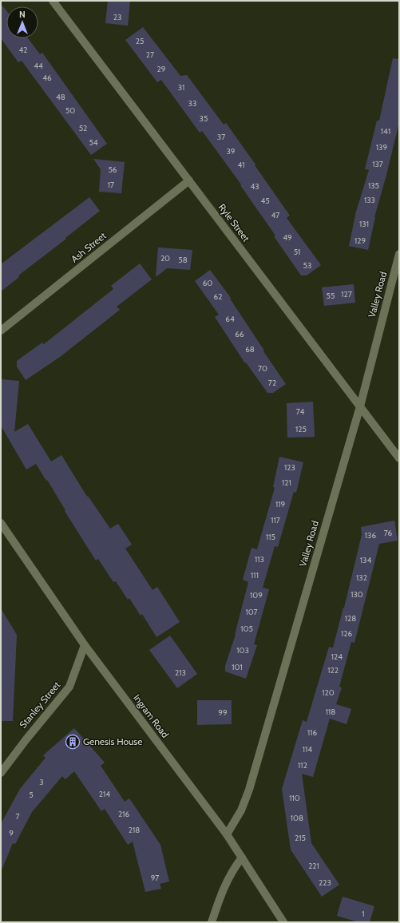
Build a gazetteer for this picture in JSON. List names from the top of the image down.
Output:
{
  "streets": {
    "street": [
      "Ryle Street",
      "Ash Street",
      "Valley Road",
      "Stanley Street",
      "Ingram Road"
    ]
  },
  "crossings": [
    ["Ryle Street", "Ash Street"],
    ["Ryle Street", "Valley Road"],
    ["Valley Road", "Ingram Road"],
    ["Stanley Street", "Ingram Road"]
  ],
  "places": {
    "building": ["Genesis House"]
  },
  "house_numbers": [
    "23",
    "25",
    "42",
    "27",
    "44",
    "29",
    "46",
    "31",
    "48",
    "33",
    "50",
    "35",
    "52",
    "141",
    "37",
    "54",
    "139",
    "39",
    "137",
    "41",
    "56",
    "17",
    "135",
    "43",
    "133",
    "45",
    "47",
    "131",
    "49",
    "129",
    "51",
    "20",
    "58",
    "53",
    "60",
    "127",
    "55",
    "62",
    "64",
    "66",
    "68",
    "70",
    "72",
    "74",
    "125",
    "123",
    "121",
    "119",
    "117",
    "76",
    "136",
    "115",
    "113",
    "134",
    "111",
    "132",
    "130",
    "109",
    "107",
    "128",
    "105",
    "126",
    "103",
    "124",
    "101",
    "122",
    "213",
    "120",
    "118",
    "99",
    "116",
    "114",
    "112",
    "3",
    "214",
    "5",
    "110",
    "216",
    "7",
    "108",
    "218",
    "9",
    "215",
    "221",
    "97",
    "223",
    "1"
  ],
  "north": "top"
}
